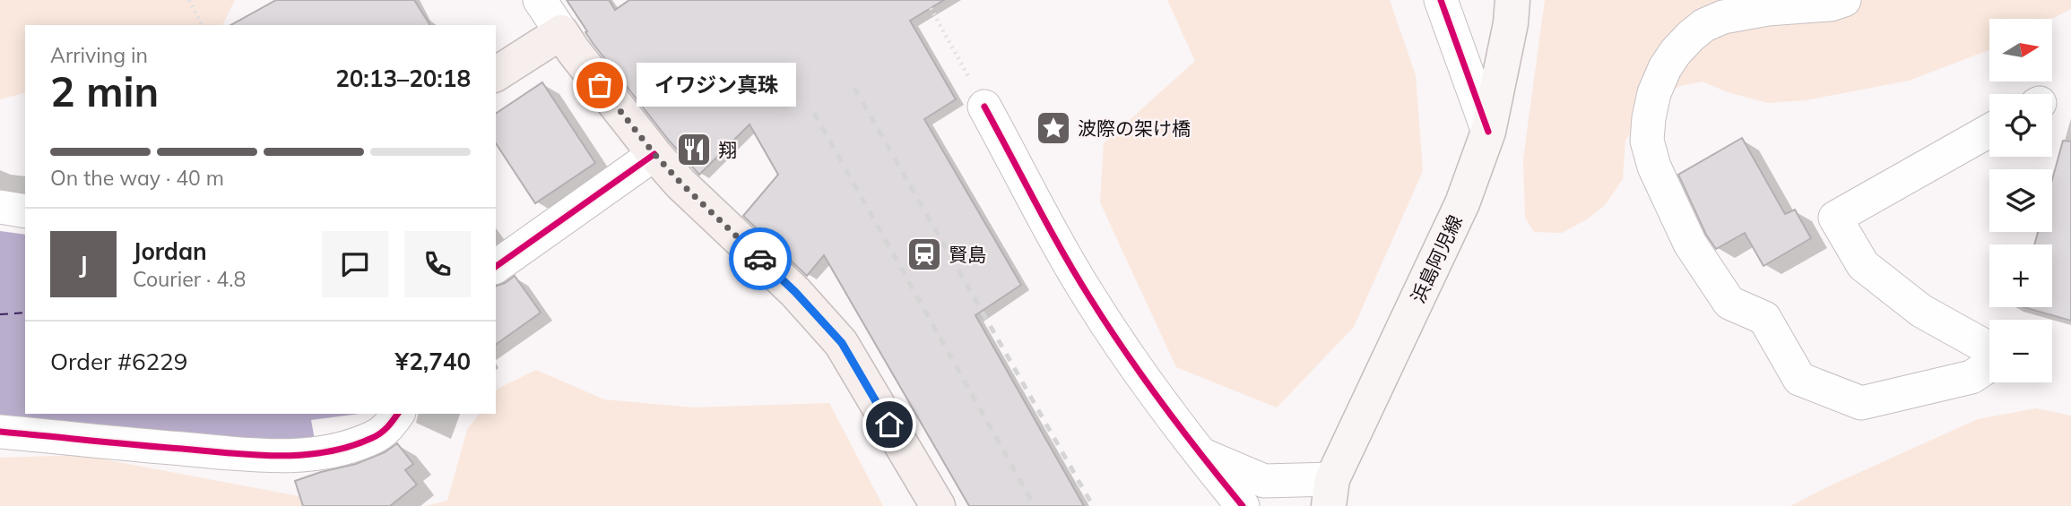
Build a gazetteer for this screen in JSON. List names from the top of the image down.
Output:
{
  "streets": {
    "main road": ["浜島阿児線"]
  },
  "places": {
    "other": ["イワジン真珠"],
    "place": ["波際の架け橋"],
    "restaurant": ["翔"],
    "station": ["賢島"]
  },
  "north": "right",
  "page": {
    "map_buttons": ["+", "−"],
    "heading": ["2 min", "Arriving in", "20:13–20:18"],
    "panel": [
      "Jordan",
      "Courier · 4.8",
      "Order #6229",
      "¥2,740"
    ],
    "bubble": "イワジン真珠",
    "bar": "On the way · 40 m",
    "round": "J"
  }
}
